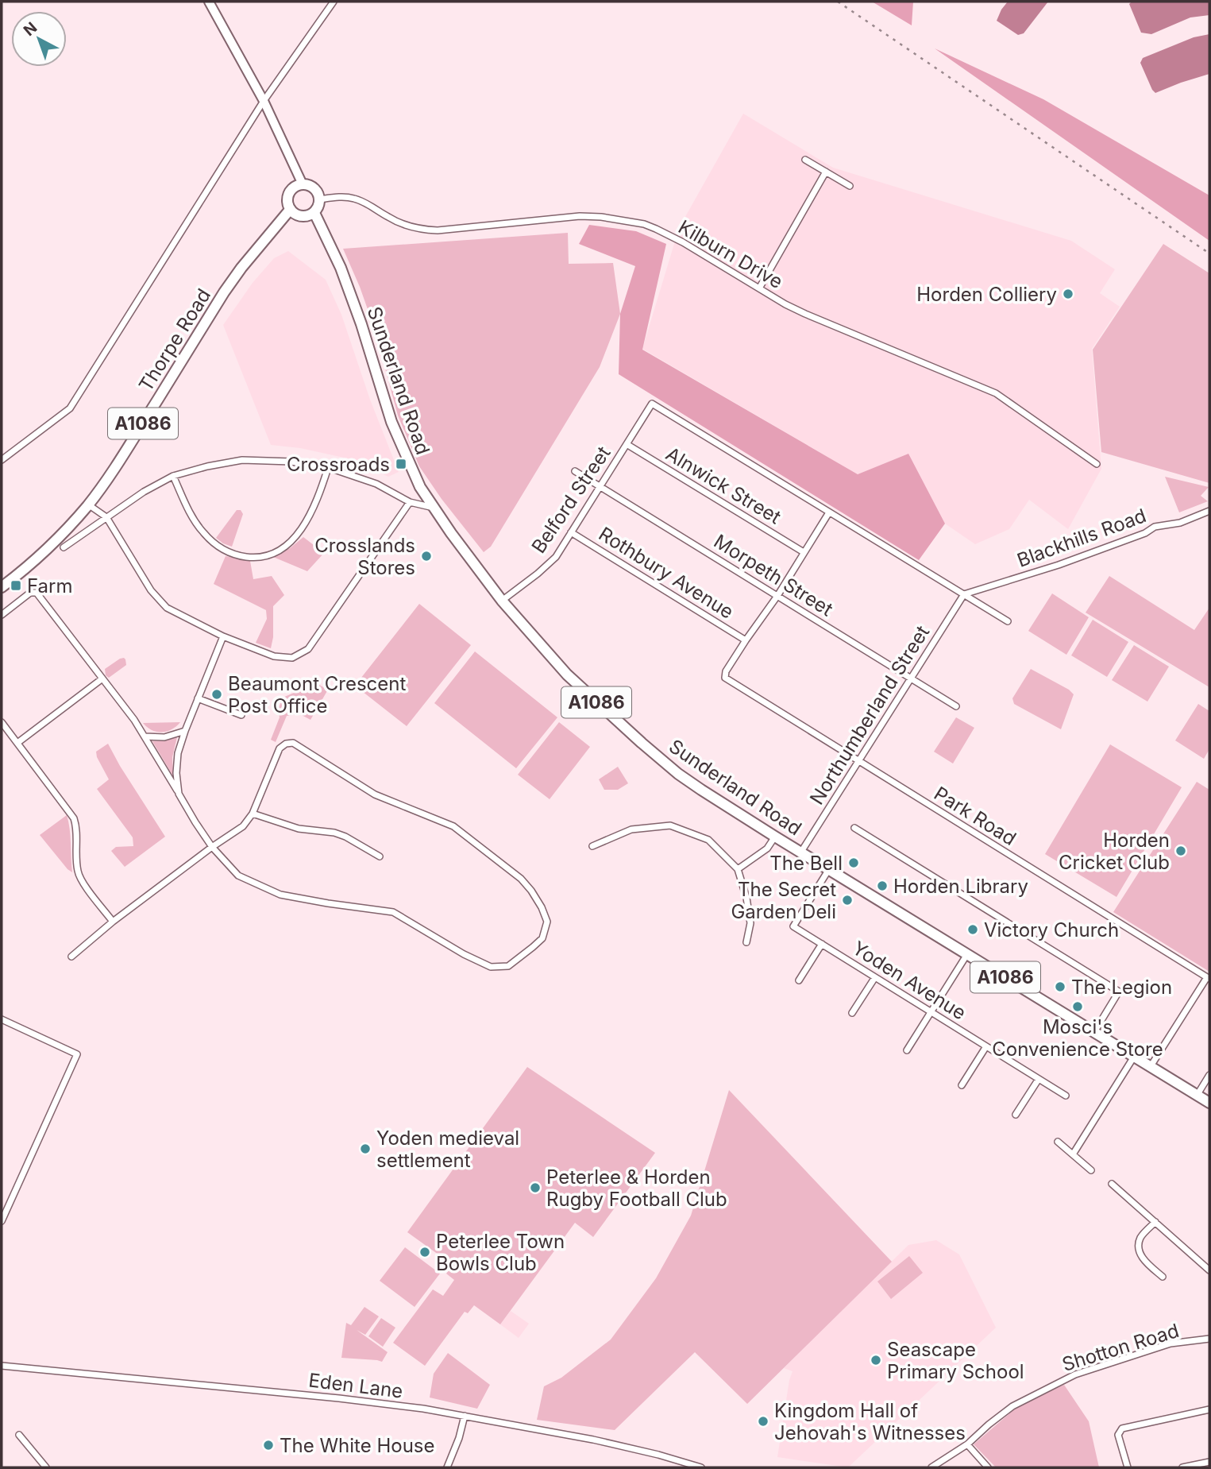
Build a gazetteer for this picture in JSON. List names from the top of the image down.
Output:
{
  "streets": {
    "main road": ["Thorpe Road", "Sunderland Road", "A1086"],
    "street": [
      "Kilburn Drive",
      "Alnwick Street",
      "Belford Street",
      "Blackhills Road",
      "Rothbury Avenue",
      "Morpeth Street",
      "Northumberland Street",
      "Park Road",
      "Yoden Avenue",
      "Shotton Road",
      "Eden Lane"
    ]
  },
  "crossings": [
    ["Kilburn Drive", "Thorpe Road"],
    ["Kilburn Drive", "Sunderland Road"],
    ["Thorpe Road", "Sunderland Road"],
    ["Sunderland Road", "Belford Street"],
    ["Sunderland Road", "Northumberland Street"],
    ["Sunderland Road", "Yoden Avenue"],
    ["Alnwick Street", "Belford Street"],
    ["Belford Street", "Rothbury Avenue"],
    ["Belford Street", "Morpeth Street"],
    ["Blackhills Road", "Northumberland Street"],
    ["Rothbury Avenue", "Park Road"],
    ["Morpeth Street", "Northumberland Street"],
    ["Northumberland Street", "Park Road"]
  ],
  "places": {
    "other": [
      "Horden Colliery",
      "Crosslands Stores",
      "Beaumont Crescent Post Office",
      "Horden Cricket Club",
      "The Bell",
      "Horden Library",
      "The Secret Garden Deli",
      "Victory Church",
      "The Legion",
      "Mosci's Convenience Store",
      "Yoden medieval settlement",
      "Peterlee & Horden Rugby Football Club",
      "Peterlee Town Bowls Club",
      "Seascape Primary School",
      "Kingdom Hall of Jehovah's Witnesses",
      "The White House"
    ],
    "transit": ["Crossroads", "Farm"]
  },
  "north": "top left"
}
